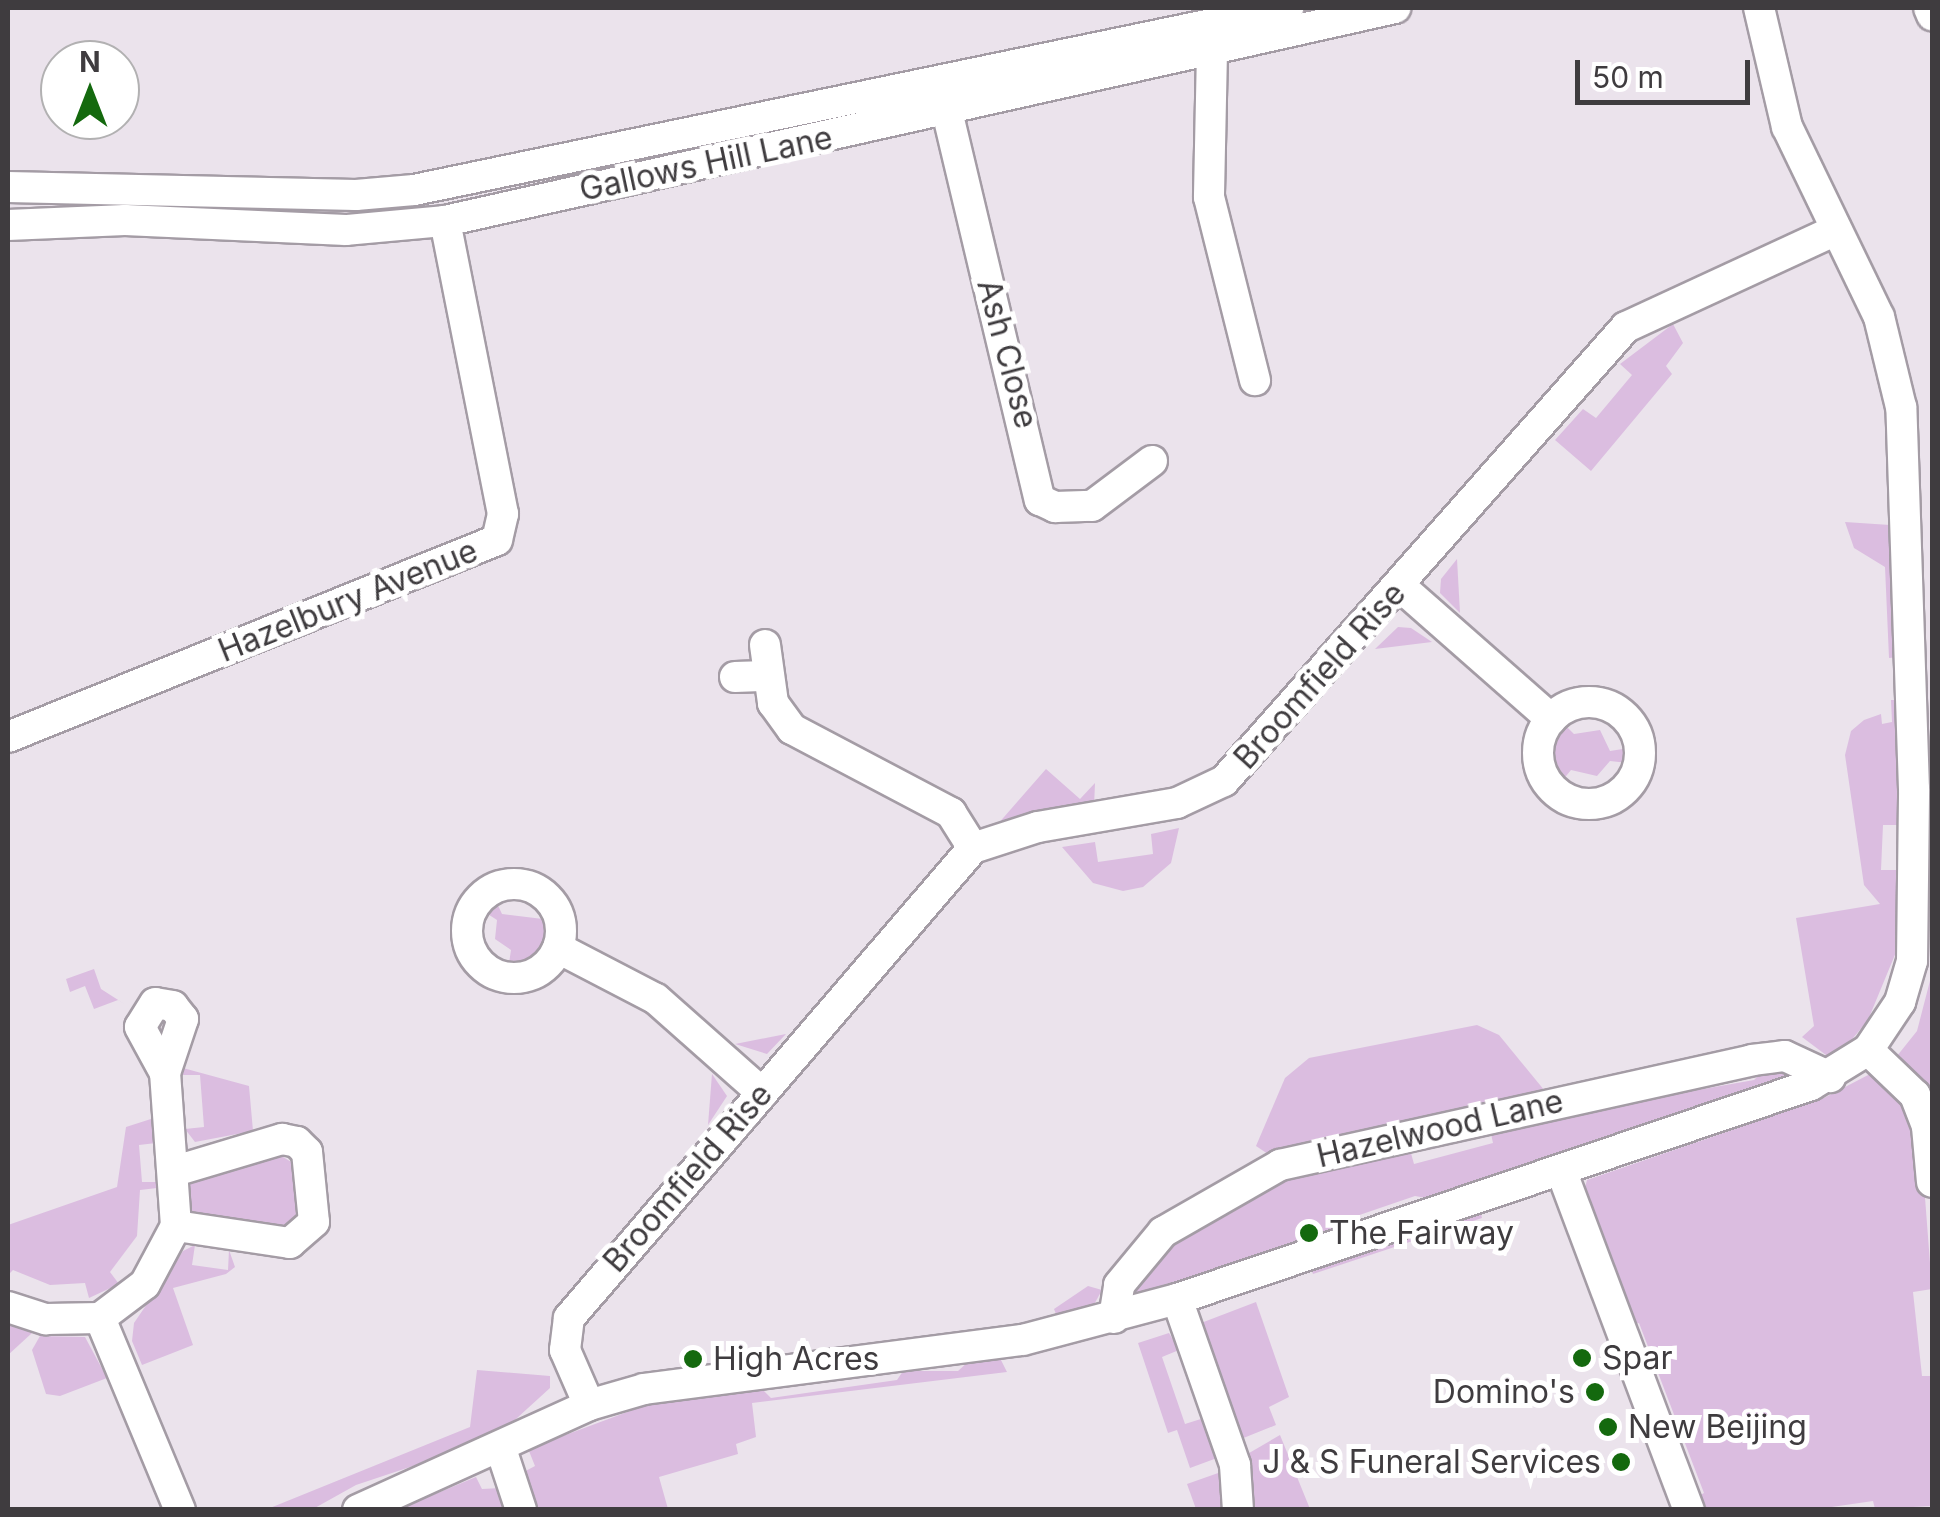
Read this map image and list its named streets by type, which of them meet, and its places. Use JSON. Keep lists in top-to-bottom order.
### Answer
{
  "streets": {
    "street": [
      "Gallows Hill Lane",
      "Ash Close",
      "Hazelbury Avenue",
      "Broomfield Rise",
      "Hazelwood Lane"
    ]
  },
  "crossings": [
    ["Gallows Hill Lane", "Ash Close"],
    ["Gallows Hill Lane", "Hazelbury Avenue"],
    ["Broomfield Rise", "Hazelwood Lane"]
  ],
  "places": [
    "The Fairway",
    "Spar",
    "High Acres",
    "Domino's",
    "New Beijing",
    "J & S Funeral Services"
  ],
  "scale_bar": "50 m",
  "north": "top"
}
